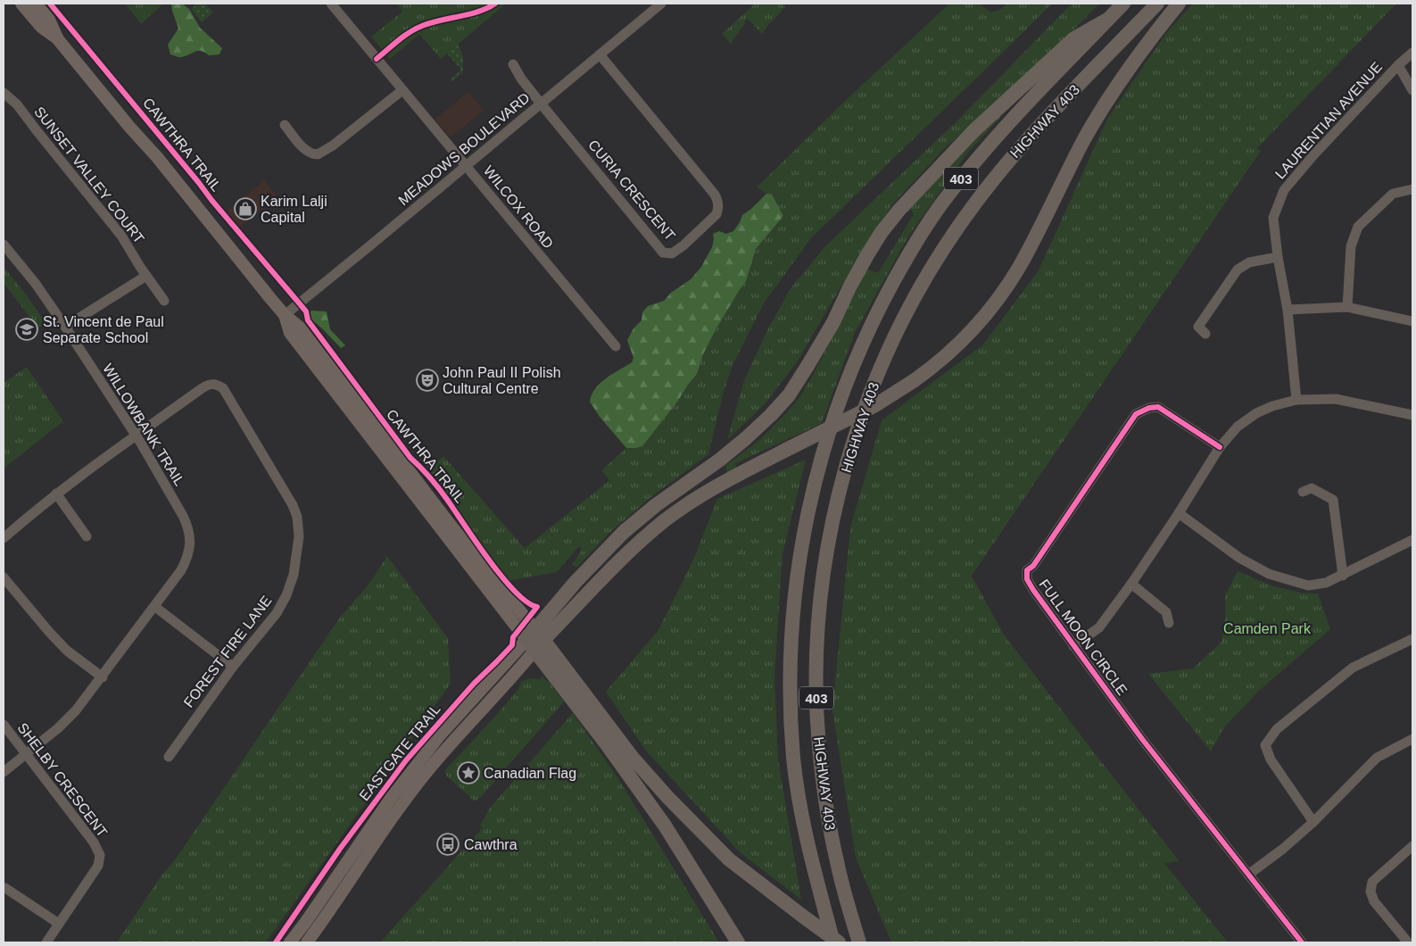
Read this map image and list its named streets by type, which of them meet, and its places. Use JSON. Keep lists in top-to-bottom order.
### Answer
{
  "streets": {
    "highway": ["HIGHWAY 403", "403"],
    "street": [
      "LAURENTIAN AVENUE",
      "MEADOWS BOULEVARD",
      "SUNSET VALLEY COURT",
      "CURIA CRESCENT",
      "WILCOX ROAD",
      "WILLOWBANK TRAIL",
      "FULL MOON CIRCLE",
      "FOREST FIRE LANE",
      "SHELBY CRESCENT"
    ],
    "cycle path": ["CAWTHRA TRAIL"]
  },
  "crossings": [
    ["MEADOWS BOULEVARD", "CURIA CRESCENT"],
    ["MEADOWS BOULEVARD", "WILCOX ROAD"],
    ["WILLOWBANK TRAIL", "FOREST FIRE LANE"]
  ],
  "parks": ["Camden Park"],
  "places": {
    "shop": ["Karim Lalji Capital"],
    "school or university": ["St. Vincent de Paul Separate School"],
    "theatre": ["John Paul II Polish Cultural Centre"],
    "place": ["Canadian Flag"],
    "bus stop": ["Cawthra"]
  }
}
